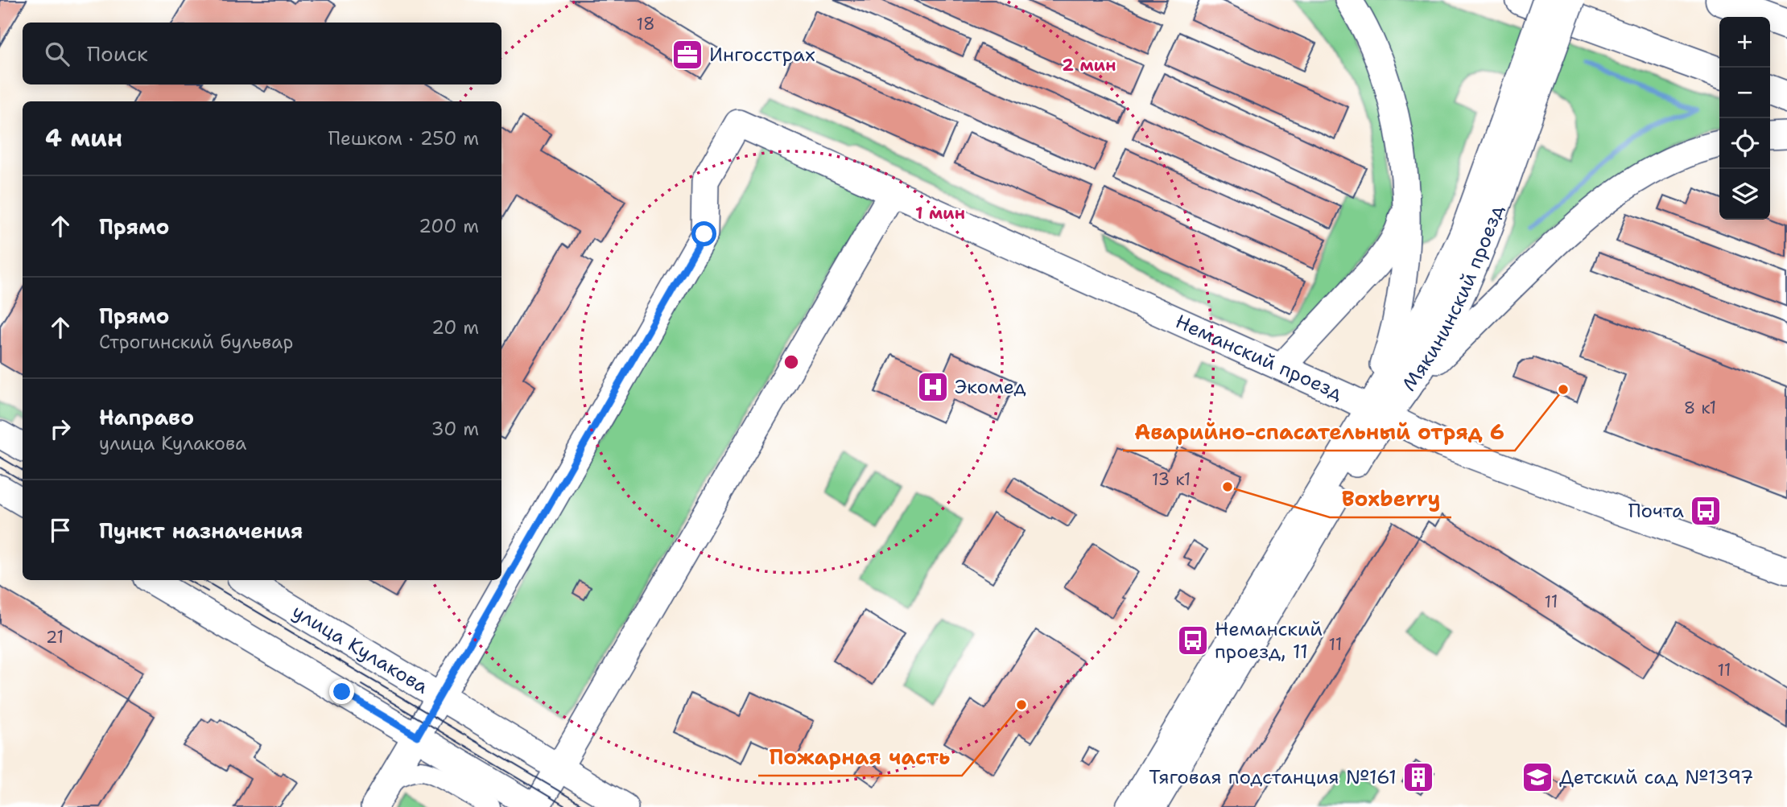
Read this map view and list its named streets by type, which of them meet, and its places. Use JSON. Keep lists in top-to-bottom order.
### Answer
{
  "streets": {
    "main road": ["Мякининский проезд", "Неманский проезд", "улица Кулакова"]
  },
  "crossings": [
    ["Мякининский проезд", "Неманский проезд"],
    ["Неманский проезд", "улица Кулакова"]
  ],
  "places": {
    "office": ["Ингосстрах"],
    "hospital": ["Экомед"],
    "other": ["Аварийно-спасательный отряд 6", "Boxberry", "Пожарная часть"],
    "bus stop": ["Почта", "Неманский проезд, 11"],
    "building": ["Тяговая подстанция №161"],
    "school or university": ["Детский сад №1397"]
  },
  "house_numbers": [
    "18",
    "8 к1",
    "13 к1",
    "11",
    "21",
    "11",
    "11"
  ],
  "page": {
    "map_buttons": ["+", "−"],
    "search": "Поиск",
    "heading": ["4 мин", "Пешком · 250 m"],
    "list": [
      ["Прямо", "200 m"],
      ["Прямо", "Строгинский бульвар", "20 m"],
      ["Направо", "улица Кулакова", "30 m"],
      "Пункт назначения"
    ]
  },
  "rings": ["2 мин", "1 мин"]
}
